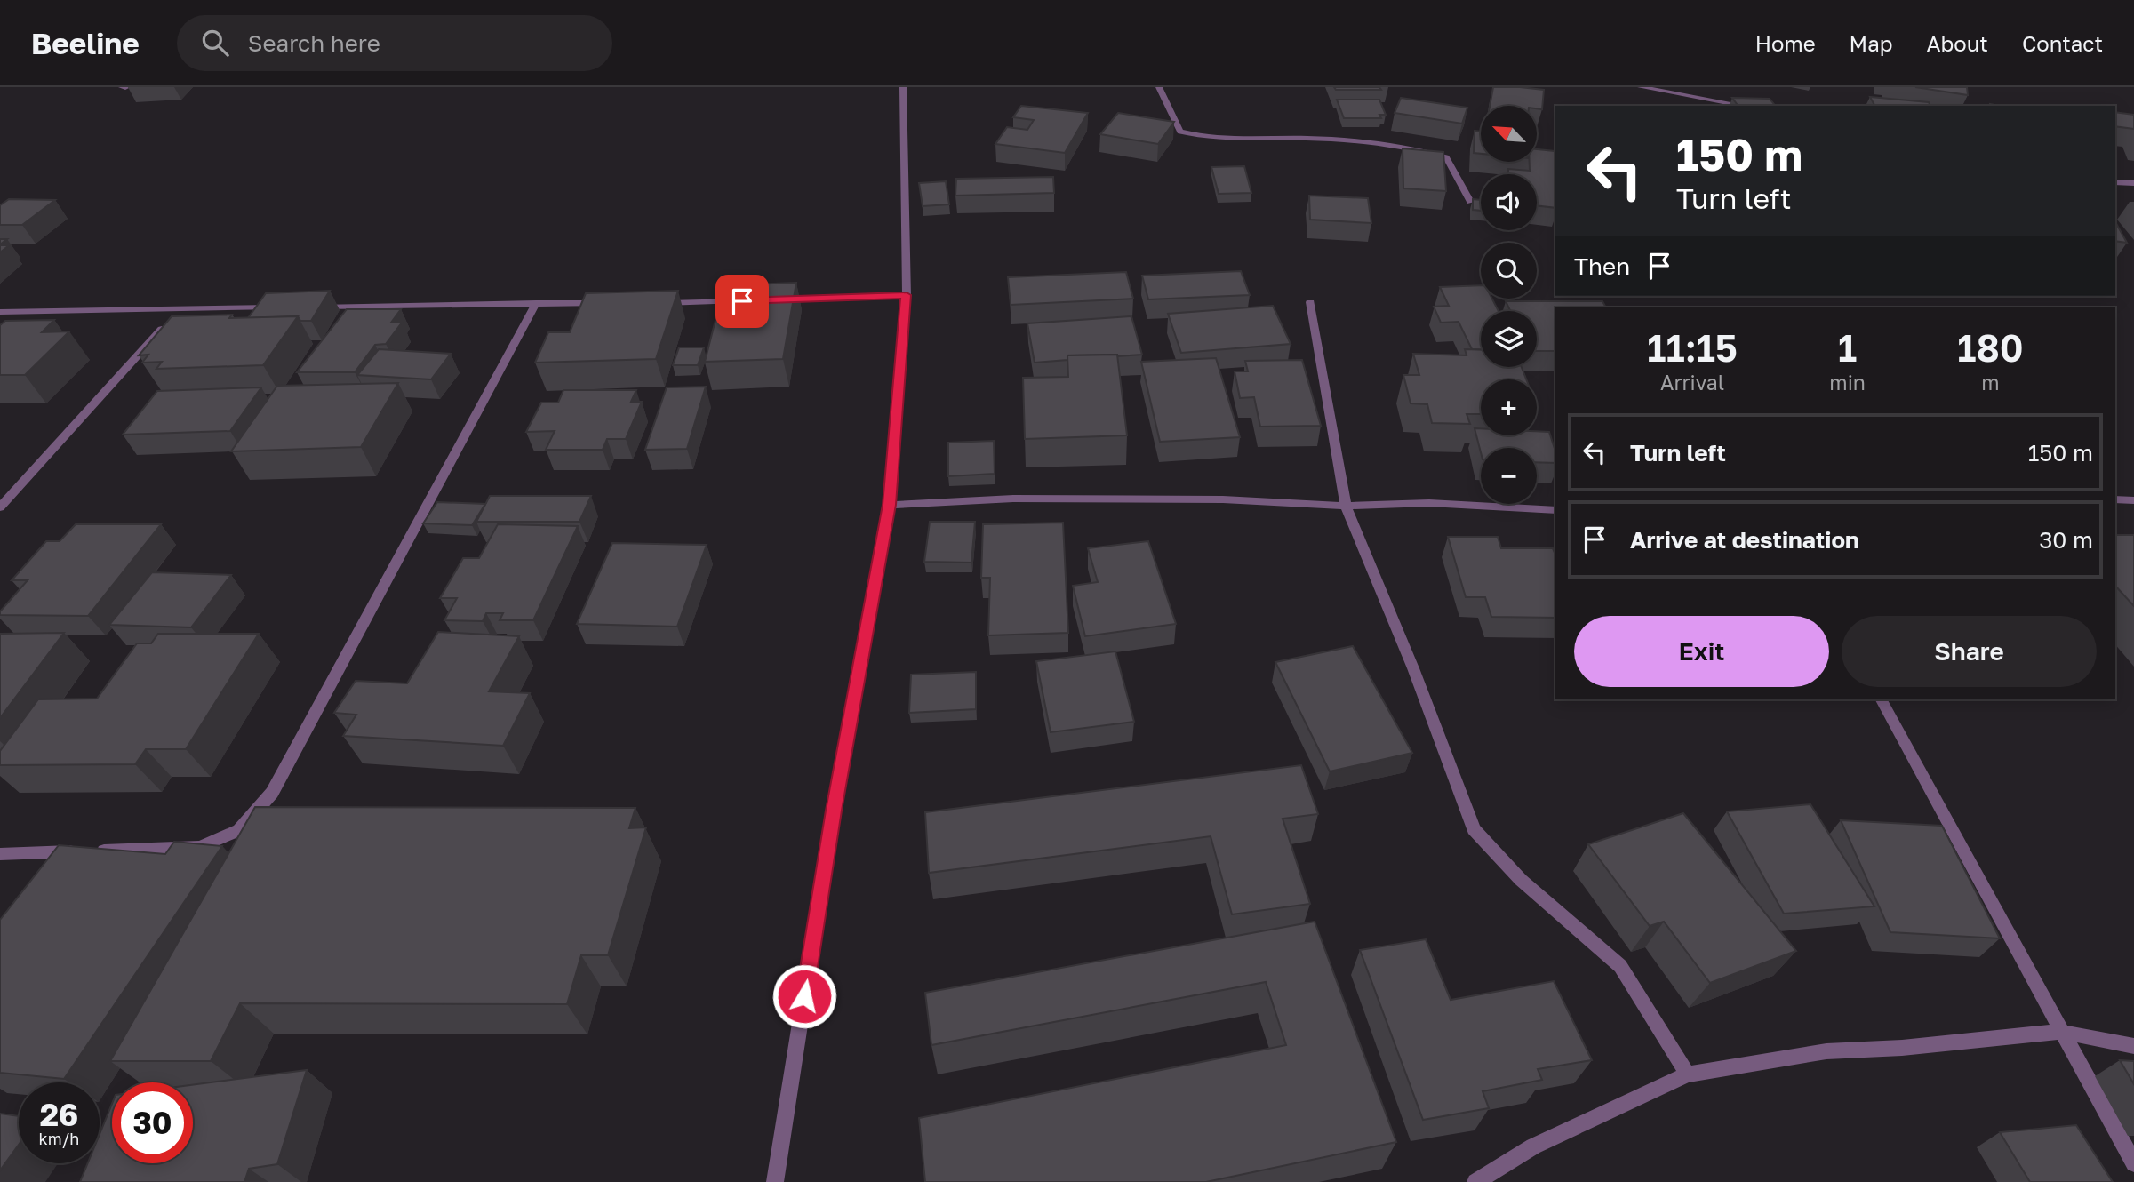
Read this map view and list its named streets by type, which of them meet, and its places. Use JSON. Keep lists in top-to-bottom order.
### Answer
{
  "north": "top left",
  "page": {
    "header": "Beeline",
    "search": "Search here",
    "nav": [
      "Home",
      "Map",
      "About",
      "Contact"
    ],
    "map_buttons": ["+", "−"],
    "turn": ["150 m", "Turn left"],
    "then": "Then",
    "eta": [
      "11:15",
      "Arrival",
      "1",
      "min",
      "180",
      "m"
    ],
    "list": [
      {
        "name": "Turn left",
        "value": "150 m"
      },
      {
        "name": "Arrive at destination",
        "value": "30 m"
      }
    ],
    "buttons": ["Exit", "Share"],
    "speed": "26 km/h",
    "limit": "30"
  }
}
